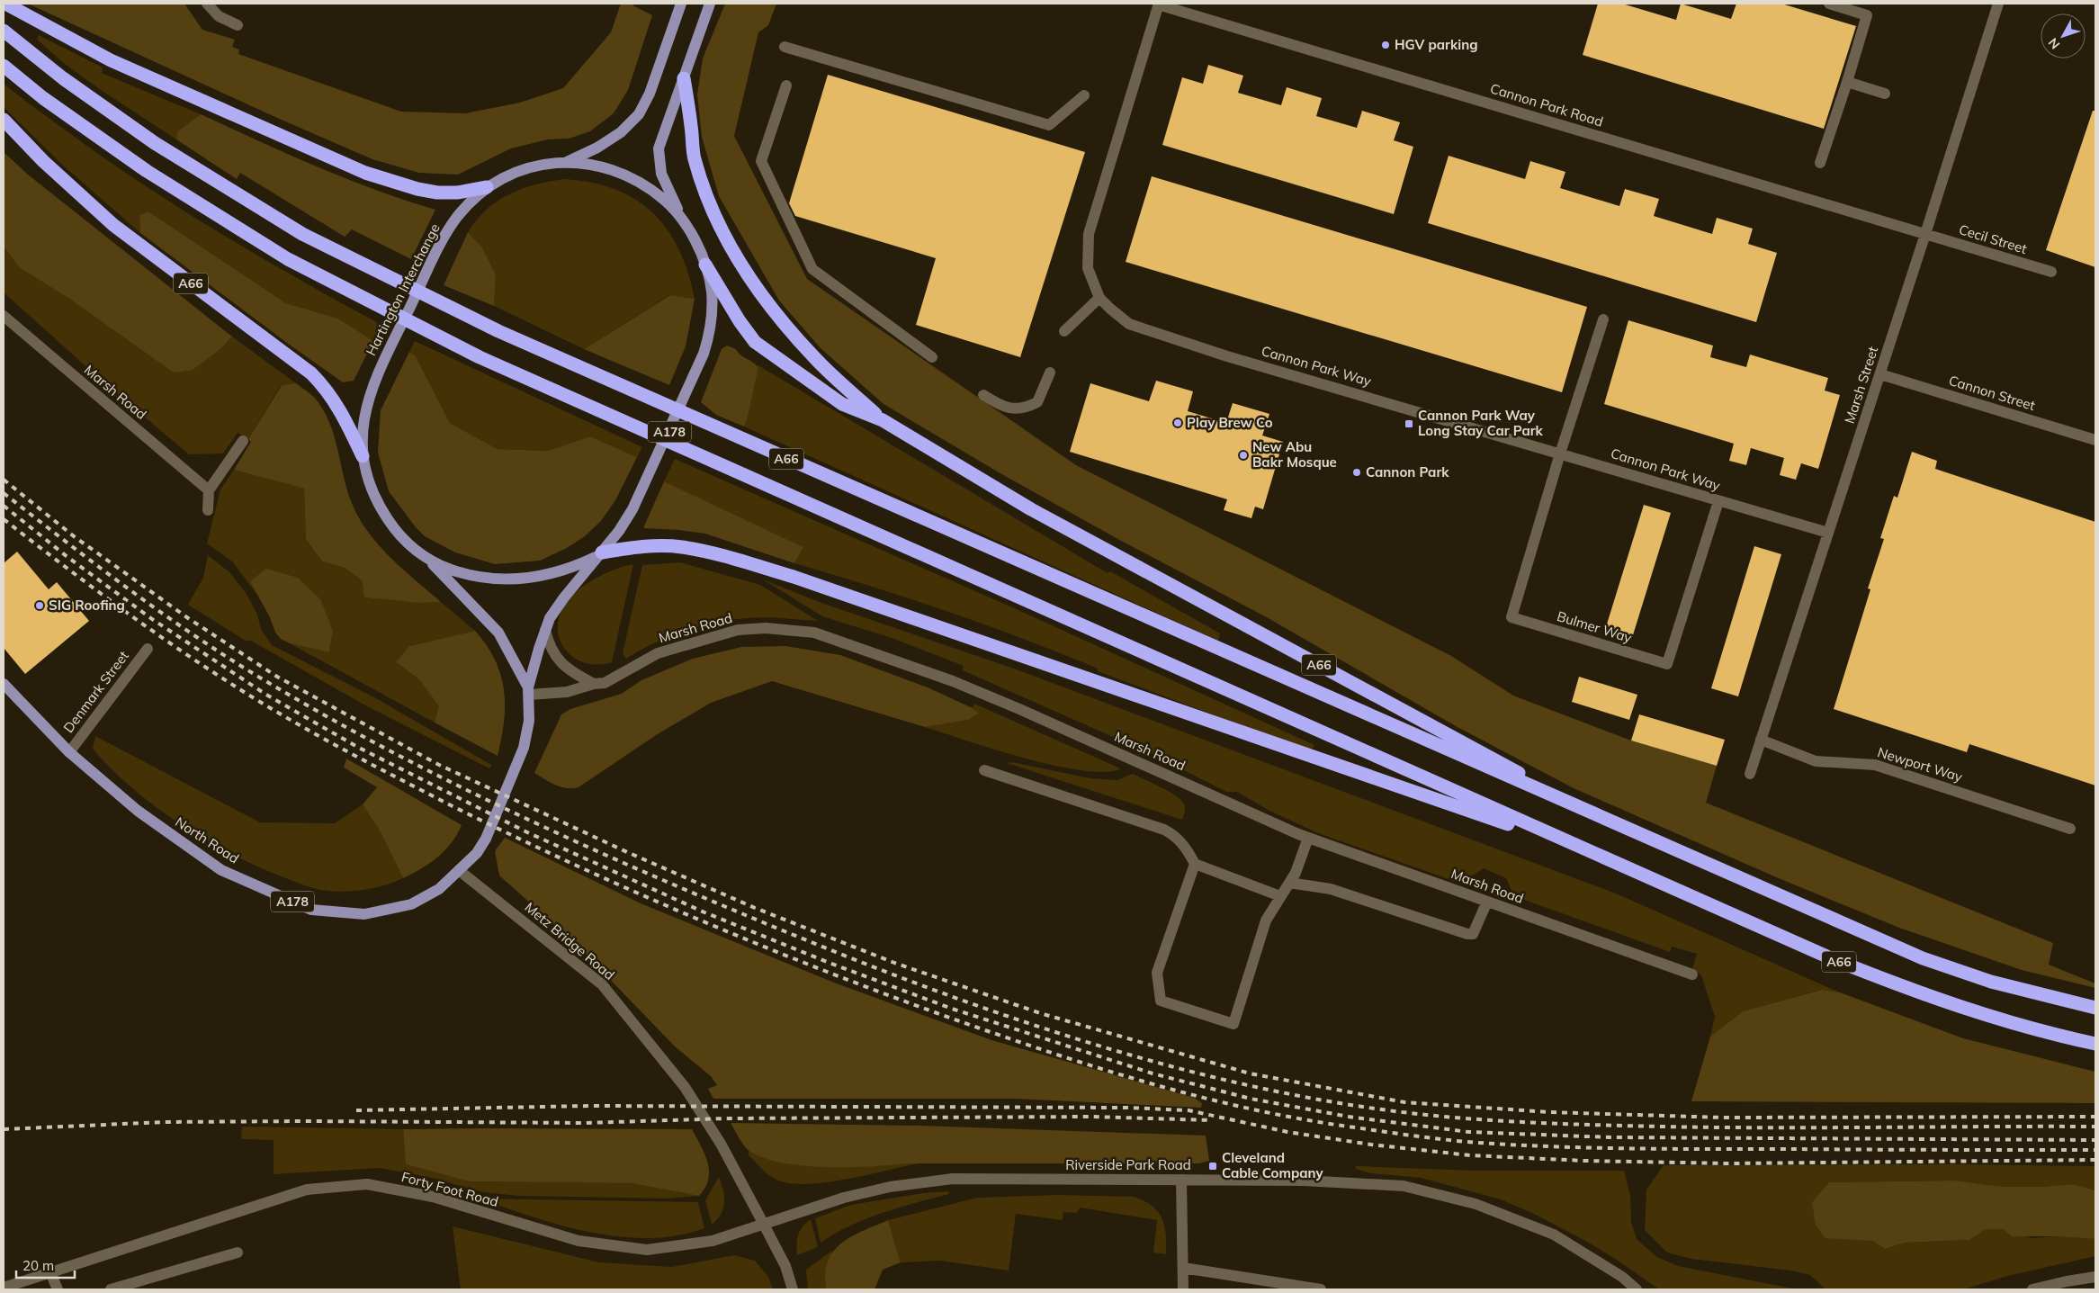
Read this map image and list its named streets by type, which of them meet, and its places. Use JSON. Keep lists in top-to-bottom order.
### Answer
{
  "streets": {
    "highway": ["A66"],
    "main road": ["Hartington Interchange", "A178", "North Road"],
    "street": [
      "Cannon Park Road",
      "Cecil Street",
      "Cannon Park Way",
      "Marsh Street",
      "Marsh Road",
      "Cannon Street",
      "Bulmer Way",
      "Denmark Street",
      "Newport Way",
      "Metz Bridge Road",
      "Riverside Park Road",
      "Forty Foot Road"
    ]
  },
  "crossings": [
    ["Cannon Park Road", "Cecil Street"],
    ["Cannon Park Road", "Cannon Park Way"],
    ["Cannon Park Road", "Marsh Street"],
    ["Cecil Street", "Marsh Street"],
    ["A66", "Hartington Interchange"],
    ["Hartington Interchange", "A178"],
    ["Cannon Park Way", "Marsh Street"],
    ["Cannon Park Way", "Bulmer Way"],
    ["Marsh Street", "Cannon Street"],
    ["Marsh Street", "Newport Way"],
    ["Marsh Road", "A178"],
    ["A178", "North Road"],
    ["A178", "Metz Bridge Road"],
    ["Denmark Street", "North Road"],
    ["North Road", "Metz Bridge Road"],
    ["Metz Bridge Road", "Riverside Park Road"],
    ["Metz Bridge Road", "Forty Foot Road"],
    ["Riverside Park Road", "Forty Foot Road"]
  ],
  "places": {
    "other": [
      "HGV parking",
      "Play Brew Co",
      "New Abu Bakr Mosque",
      "Cannon Park",
      "SIG Roofing"
    ],
    "transit": ["Cannon Park Way Long Stay Car Park", "Cleveland Cable Company"]
  },
  "scale_bar": "20 m",
  "north": "bottom left"
}
